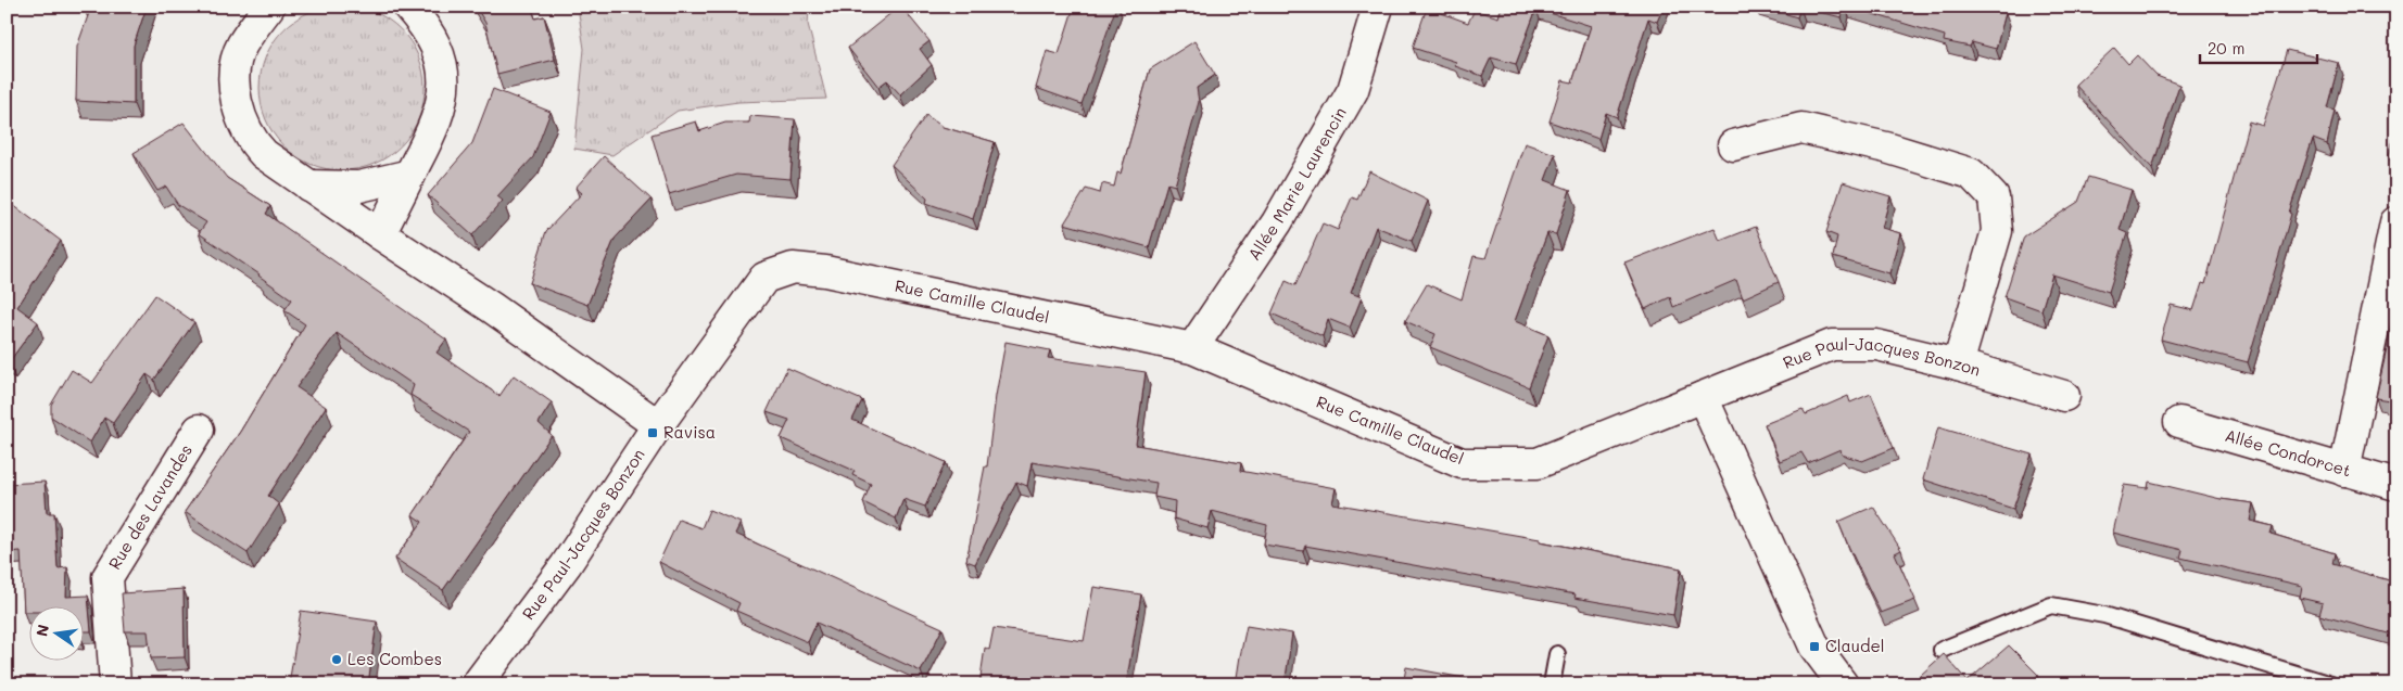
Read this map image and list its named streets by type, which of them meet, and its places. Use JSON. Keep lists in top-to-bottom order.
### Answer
{
  "streets": {
    "street": [
      "Allée Marie Laurencin",
      "Rue Camille Claudel",
      "Rue Paul-Jacques Bonzon",
      "Allée Condorcet",
      "Rue des Lavandes"
    ]
  },
  "crossings": [
    ["Allée Marie Laurencin", "Rue Camille Claudel"],
    ["Rue Camille Claudel", "Rue Paul-Jacques Bonzon"]
  ],
  "places": {
    "transit": ["Ravisa", "Claudel"],
    "other": ["Les Combes"]
  },
  "scale_bar": "20 m",
  "north": "left"
}
